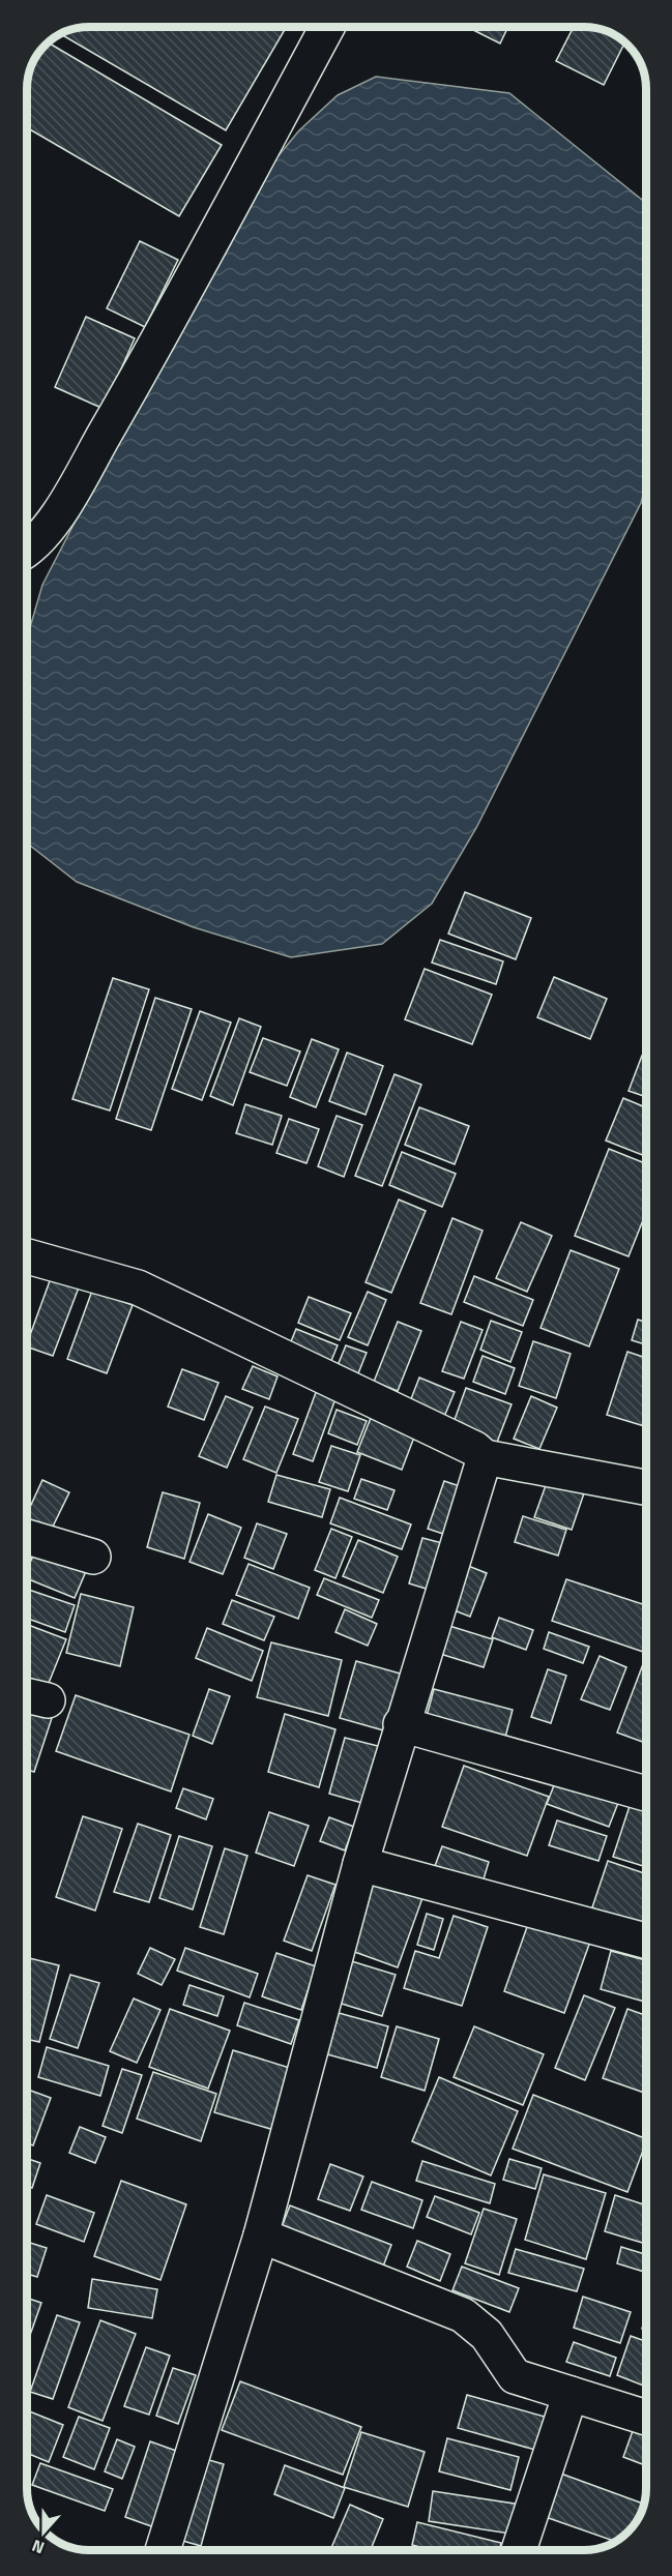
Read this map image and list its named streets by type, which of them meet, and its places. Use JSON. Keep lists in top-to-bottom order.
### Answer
{
  "north": "bottom"
}
